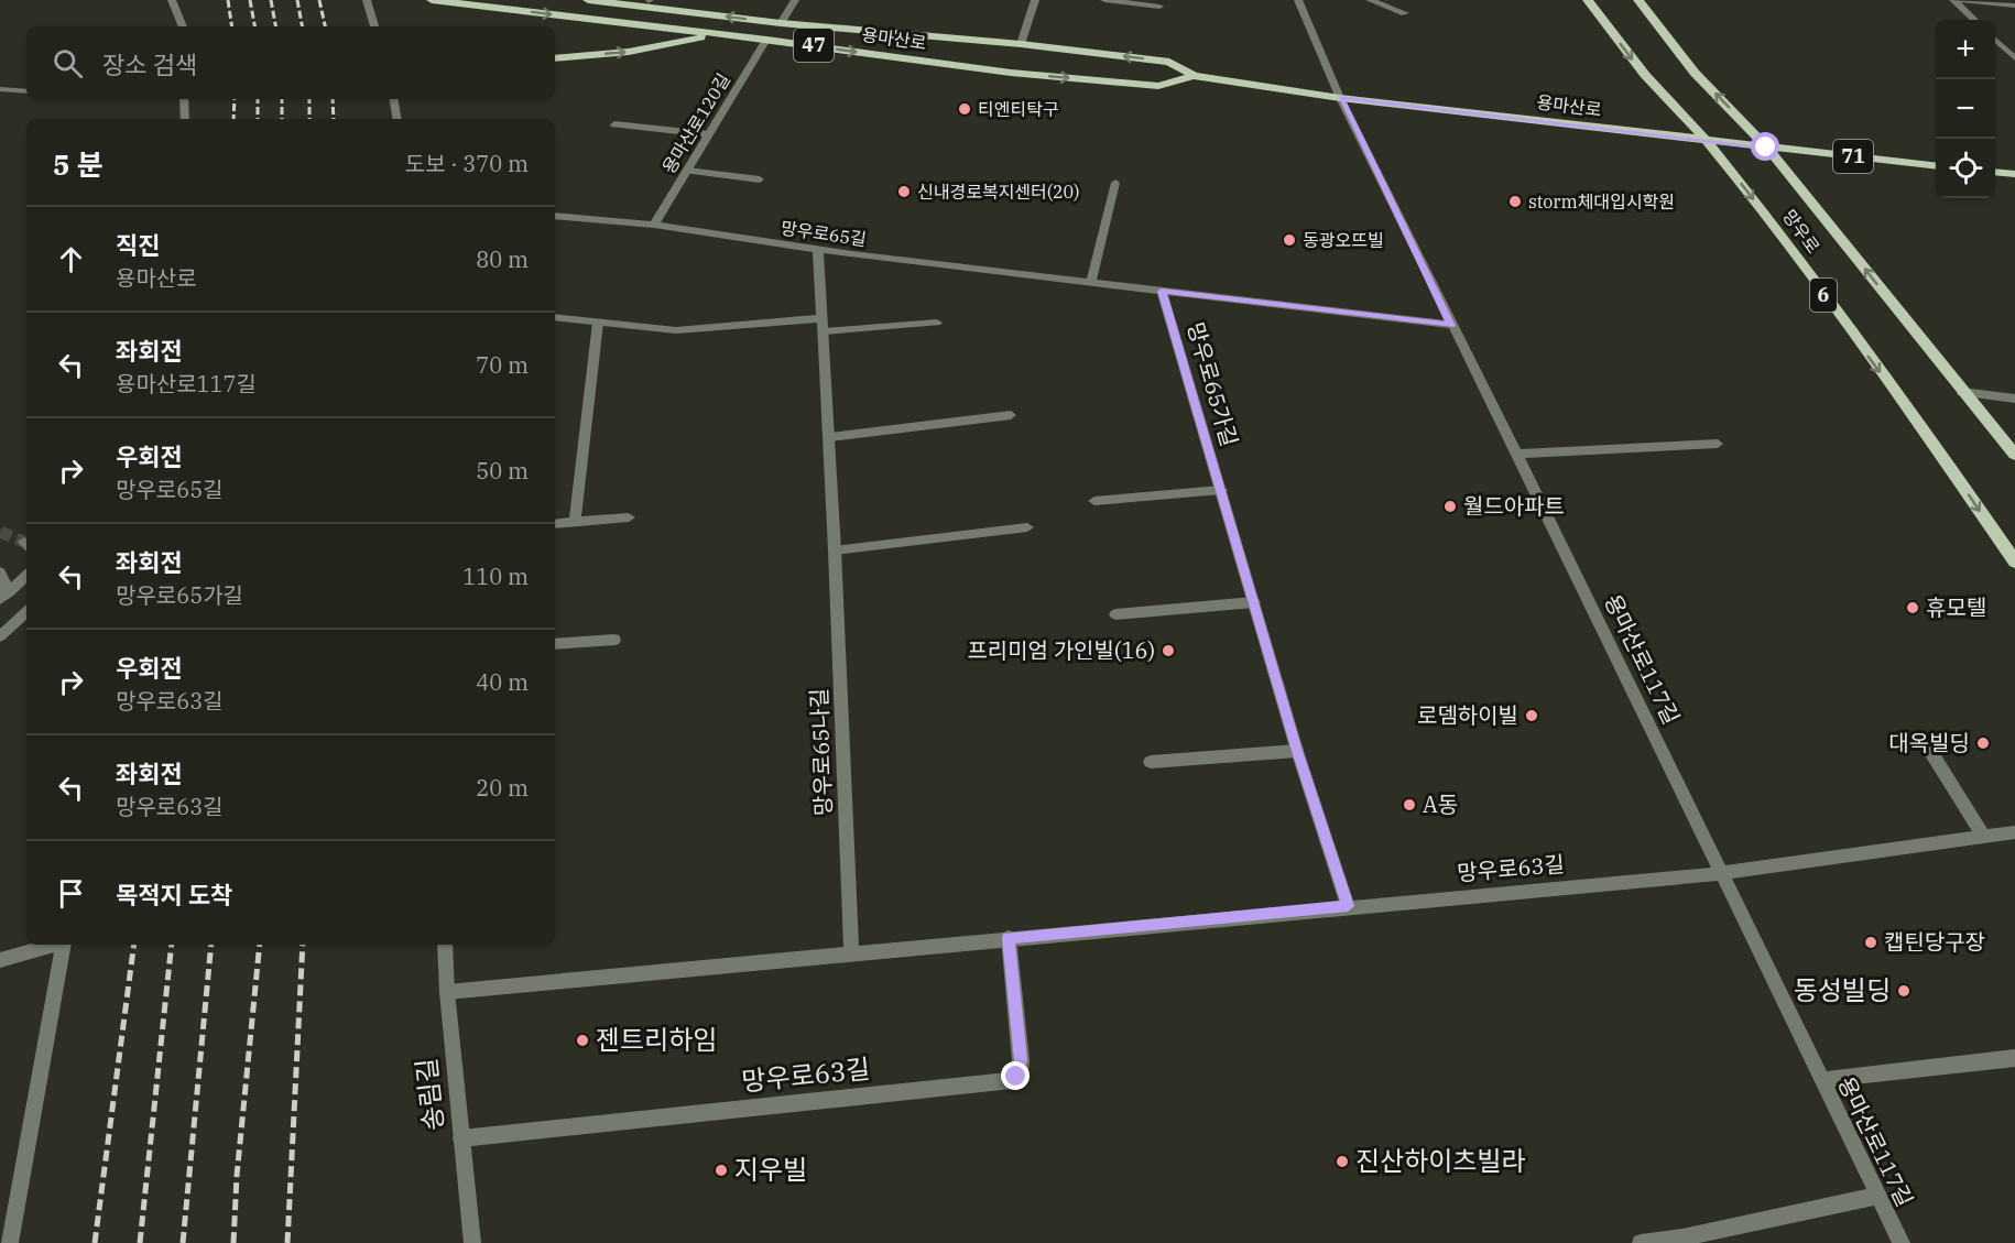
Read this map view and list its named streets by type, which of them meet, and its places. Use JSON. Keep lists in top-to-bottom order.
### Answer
{
  "streets": {
    "main road": [
      "용마산로",
      "47",
      "71",
      "망우로",
      "6"
    ],
    "street": [
      "용마산로120길",
      "망우로65길",
      "망우로65가길",
      "용마산로117길",
      "망우로65나길",
      "망우로63길",
      "송림길"
    ]
  },
  "crossings": [
    ["용마산로", "용마산로120길"],
    ["용마산로", "망우로"],
    ["용마산로", "용마산로117길"],
    ["용마산로120길", "망우로65길"],
    ["망우로65길", "망우로65가길"],
    ["망우로65길", "용마산로117길"],
    ["망우로65길", "망우로65나길"],
    ["망우로65가길", "망우로63길"],
    ["용마산로117길", "망우로63길"],
    ["망우로65나길", "망우로63길"],
    ["망우로63길", "송림길"]
  ],
  "places": [
    "티엔티탁구",
    "신내경로복지센터(20)",
    "storm체대입시학원",
    "동광오뜨빌",
    "월드아파트",
    "휴모텔",
    "프리미엄 가인빌(16)",
    "로뎀하이빌",
    "대옥빌딩",
    "A동",
    "캡틴당구장",
    "동성빌딩",
    "젠트리하임",
    "진산하이츠빌라",
    "지우빌"
  ],
  "page": {
    "map_buttons": ["+", "−"],
    "search": "장소 검색",
    "heading": ["5 분", "도보 · 370 m"],
    "list": [
      ["직진", "용마산로", "80 m"],
      ["좌회전", "용마산로117길", "70 m"],
      ["우회전", "망우로65길", "50 m"],
      ["좌회전", "망우로65가길", "110 m"],
      ["우회전", "망우로63길", "40 m"],
      ["좌회전", "망우로63길", "20 m"],
      "목적지 도착"
    ]
  }
}
